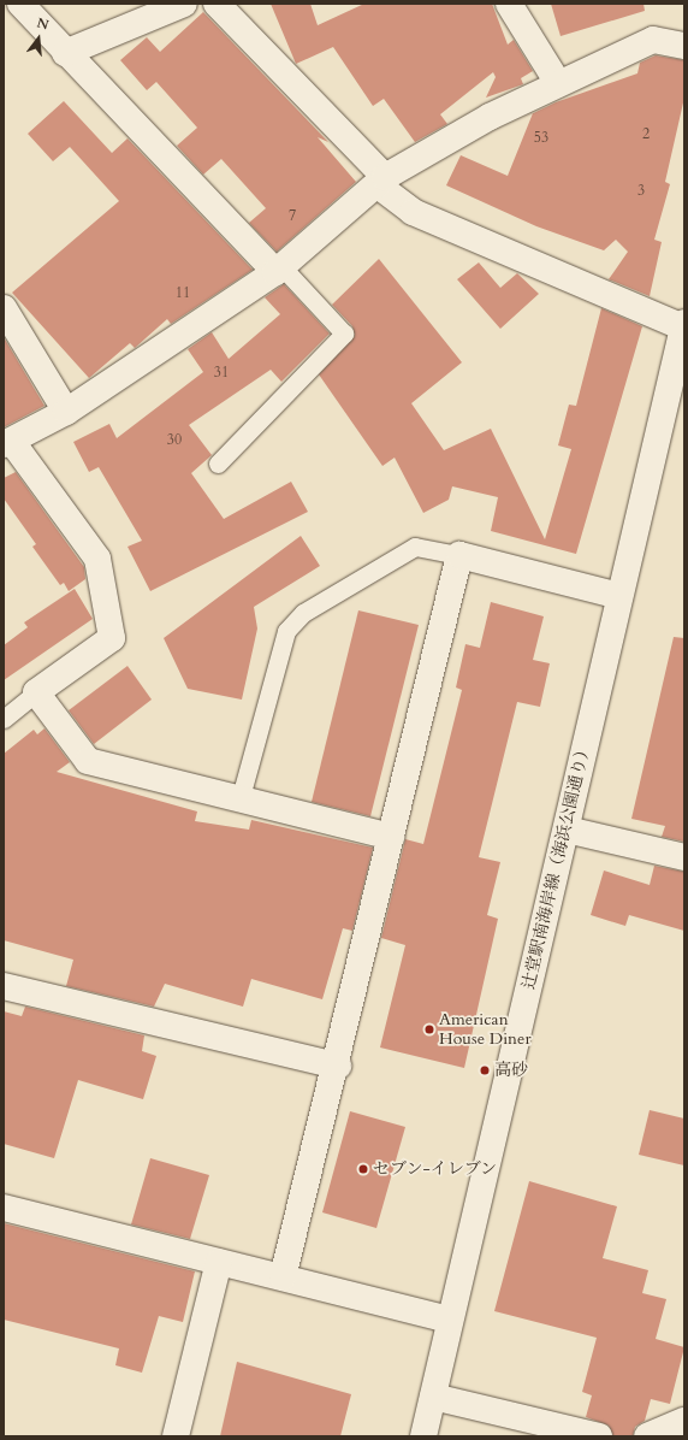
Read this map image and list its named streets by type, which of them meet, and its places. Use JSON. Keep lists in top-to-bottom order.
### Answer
{
  "streets": {
    "street": ["辻堂駅南海岸線（海浜公園通り）"]
  },
  "places": ["American House Diner", "高砂", "セブン-イレブン"],
  "house_numbers": [
    "2",
    "53",
    "3",
    "7",
    "11",
    "31",
    "30"
  ],
  "north": "top"
}
